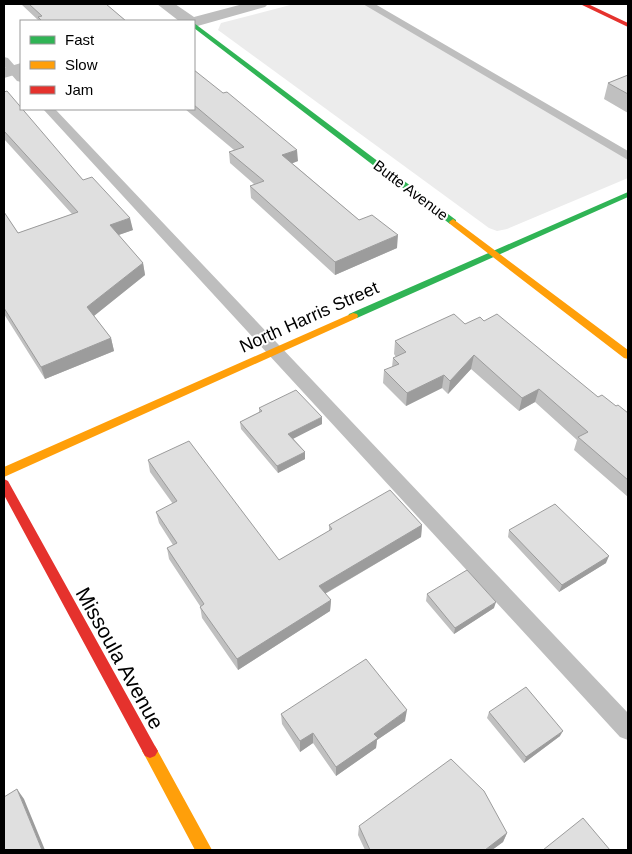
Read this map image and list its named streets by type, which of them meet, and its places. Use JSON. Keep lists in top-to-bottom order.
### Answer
{
  "streets": {
    "main road": ["Butte Avenue", "North Harris Street", "Missoula Avenue"]
  },
  "crossings": [
    ["Butte Avenue", "North Harris Street"]
  ],
  "legend": ["Fast", "Slow", "Jam"]
}
